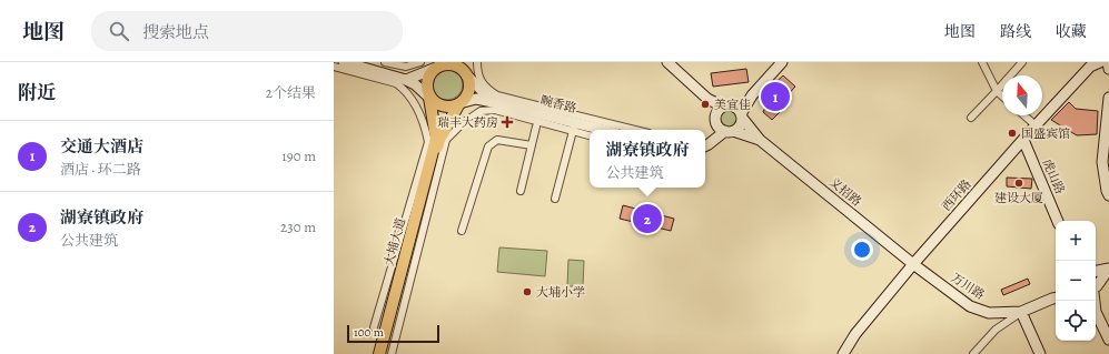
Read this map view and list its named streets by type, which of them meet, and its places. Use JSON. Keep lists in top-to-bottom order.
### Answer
{
  "streets": {
    "main road": [
      "畹香路",
      "虎山路",
      "义招路",
      "西环路",
      "大埔大道",
      "万川路"
    ]
  },
  "crossings": [
    ["虎山路", "西环路"],
    ["义招路", "西环路"],
    ["义招路", "万川路"],
    ["西环路", "万川路"]
  ],
  "places": {
    "other": [
      "美宜佳",
      "国盛宾馆",
      "建设大厦",
      "大埔小学"
    ],
    "health": ["瑞丰大药房"]
  },
  "scale_bar": "100 m",
  "north": "top",
  "page": {
    "header": "地图",
    "search": "搜索地点",
    "nav": ["地图", "路线", "收藏"],
    "heading": ["附近", "2个结果"],
    "pins": ["1", "2"],
    "list": [
      {
        "mark": "1",
        "name": "交通大酒店",
        "note": "酒店 · 环二路",
        "value": "190 m"
      },
      {
        "mark": "2",
        "name": "湖寮镇政府",
        "note": "公共建筑",
        "value": "230 m"
      }
    ],
    "popup": ["湖寮镇政府", "公共建筑"],
    "map_buttons": ["+", "−"],
    "scale": "100 m"
  }
}
